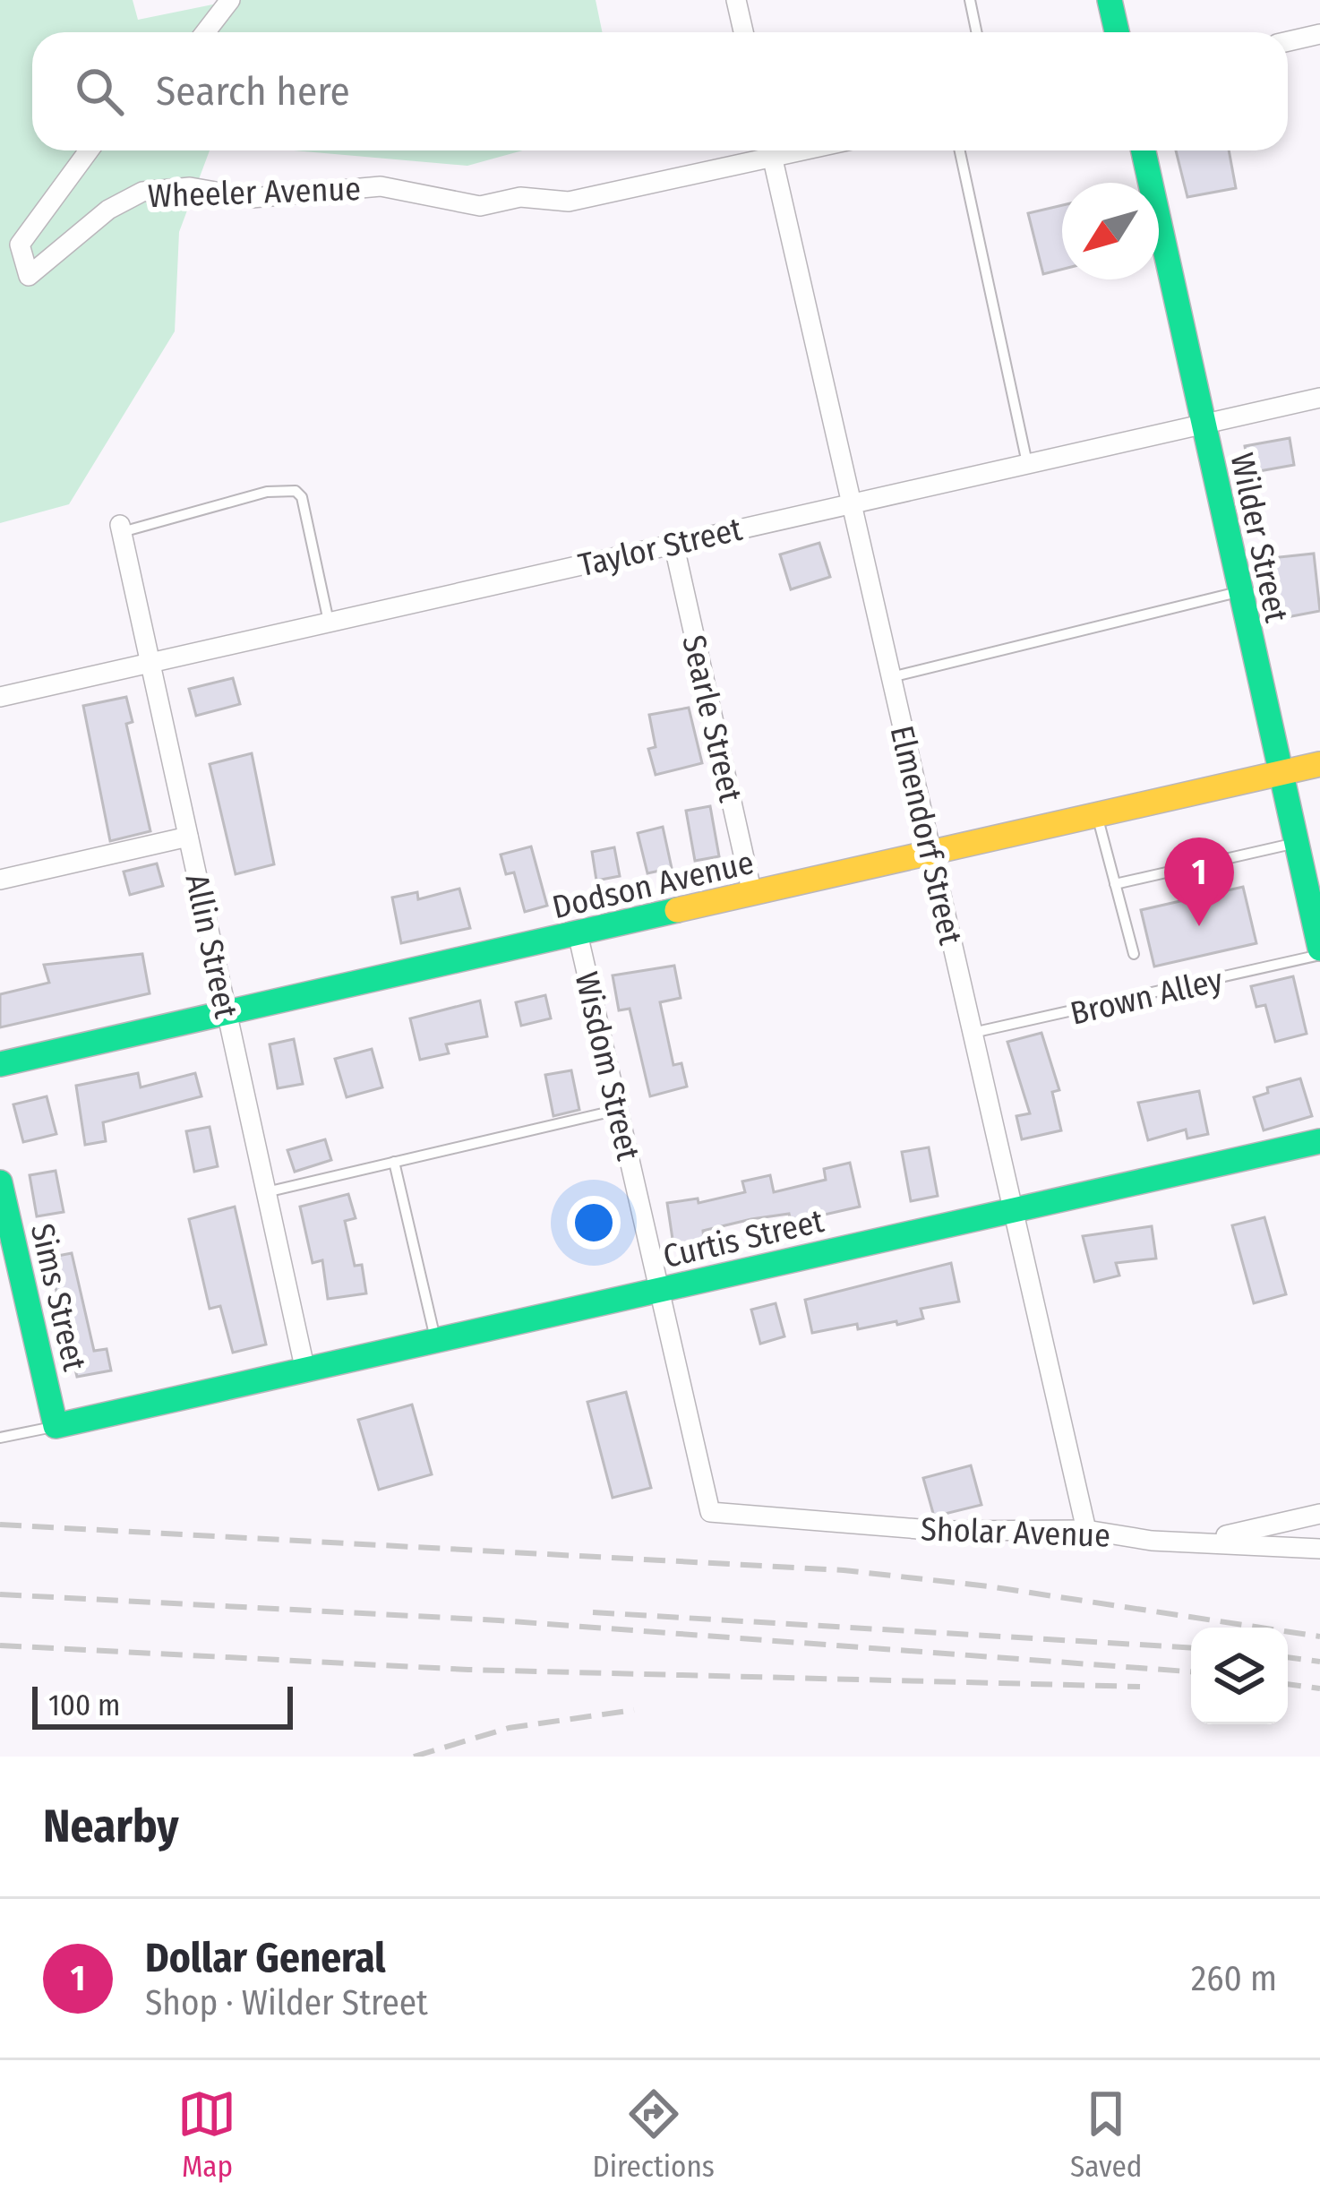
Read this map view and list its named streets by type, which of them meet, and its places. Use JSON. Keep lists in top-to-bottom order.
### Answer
{
  "streets": {
    "street": [
      "Wheeler Avenue",
      "Wilder Street",
      "Taylor Street",
      "Searle Street",
      "Elmendorf Street",
      "Dodson Avenue",
      "Allin Street",
      "Wisdom Street",
      "Curtis Street",
      "Sims Street",
      "Sholar Avenue"
    ],
    "lane": ["Brown Alley"]
  },
  "crossings": [
    ["Wilder Street", "Taylor Street"],
    ["Wilder Street", "Dodson Avenue"],
    ["Wilder Street", "Brown Alley"],
    ["Taylor Street", "Searle Street"],
    ["Taylor Street", "Elmendorf Street"],
    ["Taylor Street", "Allin Street"],
    ["Searle Street", "Dodson Avenue"],
    ["Elmendorf Street", "Dodson Avenue"],
    ["Elmendorf Street", "Brown Alley"],
    ["Elmendorf Street", "Curtis Street"],
    ["Elmendorf Street", "Sholar Avenue"],
    ["Dodson Avenue", "Allin Street"],
    ["Dodson Avenue", "Wisdom Street"],
    ["Allin Street", "Curtis Street"],
    ["Wisdom Street", "Curtis Street"],
    ["Wisdom Street", "Sholar Avenue"],
    ["Curtis Street", "Sims Street"]
  ],
  "scale_bar": "100 m",
  "north": "bottom left",
  "page": {
    "search": "Search here",
    "pins": "1",
    "scale": "100 m",
    "heading": "Nearby",
    "list": [
      {
        "mark": "1",
        "name": "Dollar General",
        "note": "Shop · Wilder Street",
        "value": "260 m"
      }
    ],
    "nav": ["Map", "Directions", "Saved"]
  }
}
